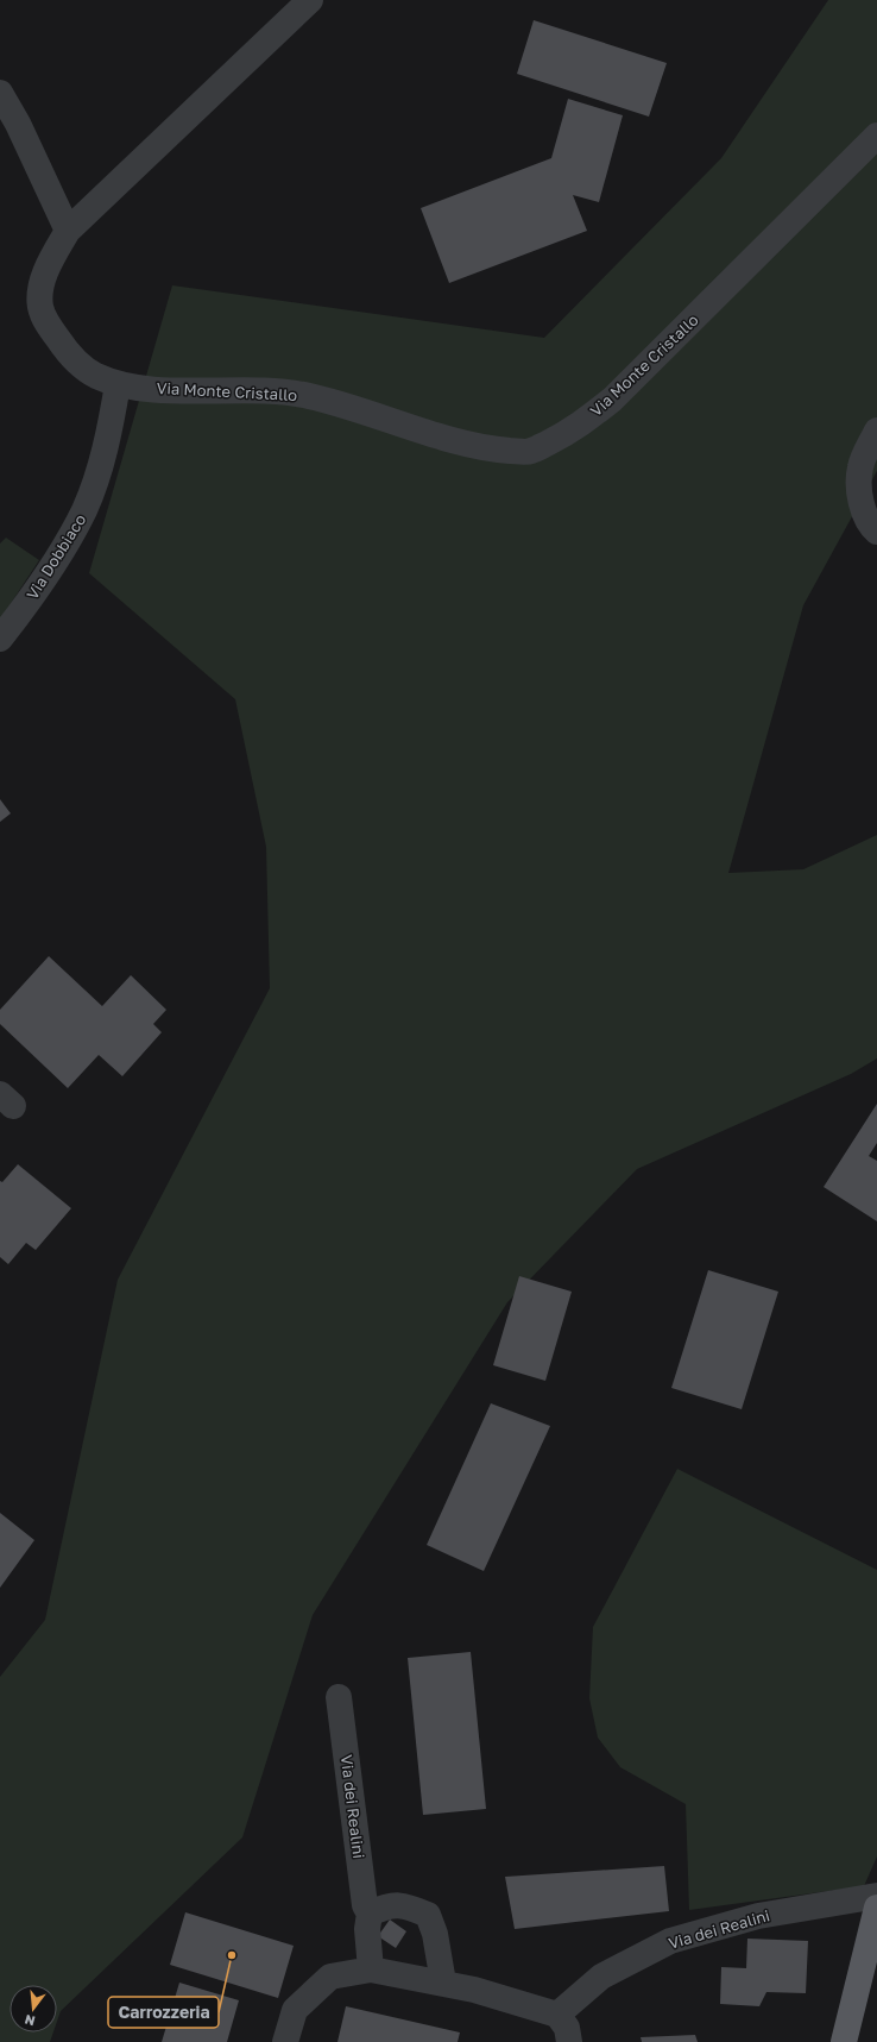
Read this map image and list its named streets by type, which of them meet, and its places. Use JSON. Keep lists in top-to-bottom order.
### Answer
{
  "streets": {
    "street": ["Via Monte Cristallo", "Via Dobbiaco", "Via dei Realini"]
  },
  "crossings": [
    ["Via Monte Cristallo", "Via Dobbiaco"]
  ],
  "places": ["Carrozzeria"],
  "north": "bottom"
}
